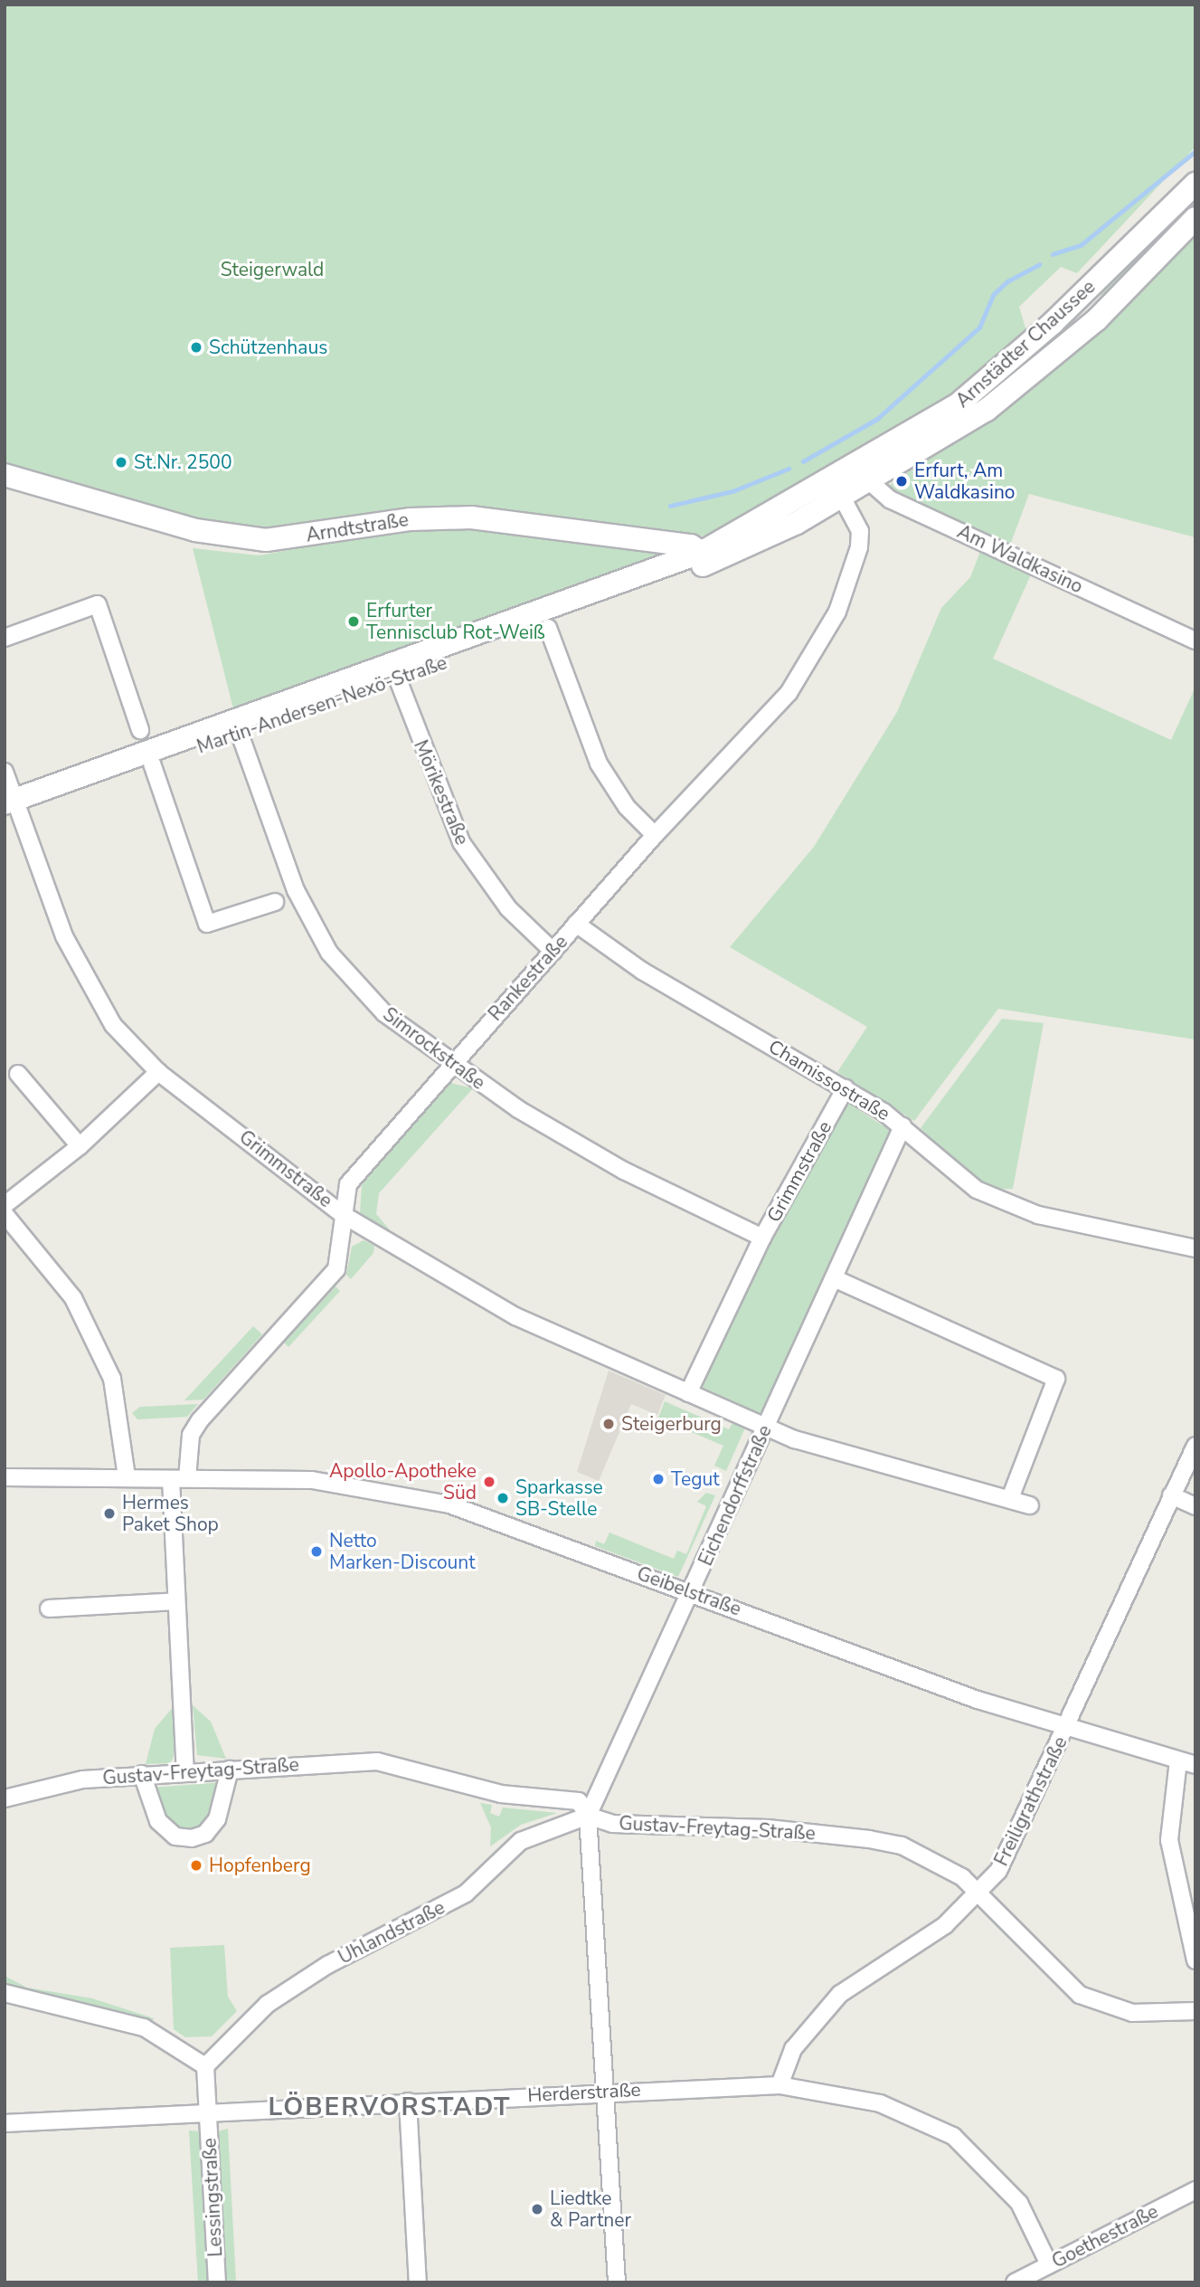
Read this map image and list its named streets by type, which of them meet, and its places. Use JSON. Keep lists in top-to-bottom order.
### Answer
{
  "streets": {
    "main road": ["Arnstädter Chaussee", "Arndtstraße", "Martin-Andersen-Nexö-Straße"],
    "street": [
      "Am Waldkasino",
      "Mörikestraße",
      "Rankestraße",
      "Simrockstraße",
      "Chamissostraße",
      "Grimmstraße",
      "Eichendorffstraße",
      "Geibelstraße",
      "Gustav-Freytag-Straße",
      "Freiligrathstraße",
      "Uhlandstraße",
      "Herderstraße",
      "Lessingstraße",
      "Goethestraße"
    ]
  },
  "crossings": [
    ["Arnstädter Chaussee", "Arndtstraße"],
    ["Arnstädter Chaussee", "Am Waldkasino"],
    ["Arnstädter Chaussee", "Martin-Andersen-Nexö-Straße"],
    ["Arnstädter Chaussee", "Rankestraße"],
    ["Arndtstraße", "Martin-Andersen-Nexö-Straße"],
    ["Martin-Andersen-Nexö-Straße", "Mörikestraße"],
    ["Martin-Andersen-Nexö-Straße", "Simrockstraße"],
    ["Martin-Andersen-Nexö-Straße", "Grimmstraße"],
    ["Mörikestraße", "Rankestraße"],
    ["Rankestraße", "Simrockstraße"],
    ["Rankestraße", "Chamissostraße"],
    ["Rankestraße", "Grimmstraße"],
    ["Rankestraße", "Geibelstraße"],
    ["Rankestraße", "Gustav-Freytag-Straße"],
    ["Simrockstraße", "Grimmstraße"],
    ["Chamissostraße", "Grimmstraße"],
    ["Chamissostraße", "Eichendorffstraße"],
    ["Grimmstraße", "Eichendorffstraße"],
    ["Eichendorffstraße", "Geibelstraße"],
    ["Eichendorffstraße", "Gustav-Freytag-Straße"],
    ["Eichendorffstraße", "Uhlandstraße"],
    ["Geibelstraße", "Freiligrathstraße"],
    ["Gustav-Freytag-Straße", "Freiligrathstraße"],
    ["Gustav-Freytag-Straße", "Uhlandstraße"],
    ["Freiligrathstraße", "Herderstraße"],
    ["Uhlandstraße", "Lessingstraße"],
    ["Herderstraße", "Lessingstraße"],
    ["Herderstraße", "Goethestraße"]
  ],
  "districts": ["LÖBERVORSTADT"],
  "parks": ["Steigerwald"],
  "places": [
    "Schützenhaus",
    "St.Nr. 2500",
    "Erfurt, Am Waldkasino",
    "Erfurter Tennisclub Rot-Weiß",
    "Steigerburg",
    "Tegut",
    "Apollo-Apotheke Süd",
    "Sparkasse SB-Stelle",
    "Hermes Paket Shop",
    "Netto Marken-Discount",
    "Hopfenberg",
    "Liedtke & Partner"
  ]
}
